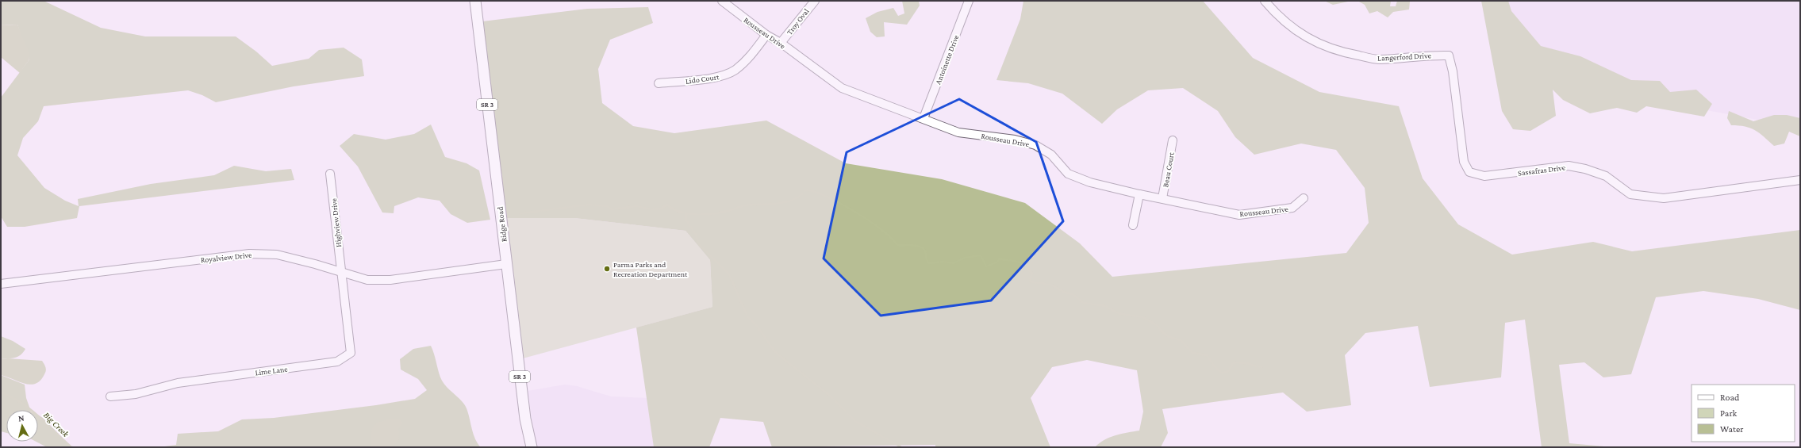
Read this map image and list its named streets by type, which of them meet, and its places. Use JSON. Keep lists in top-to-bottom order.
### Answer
{
  "streets": {
    "main road": ["SR 3", "Ridge Road"],
    "street": [
      "Troy Oval",
      "Rousseau Drive",
      "Langerford Drive",
      "Antoinette Drive",
      "Lido Court",
      "Beau Court",
      "Sassafras Drive",
      "Highview Drive",
      "Royalview Drive",
      "Lime Lane"
    ]
  },
  "crossings": [
    ["Troy Oval", "Rousseau Drive"],
    ["Rousseau Drive", "Antoinette Drive"],
    ["Rousseau Drive", "Lido Court"],
    ["Rousseau Drive", "Beau Court"],
    ["Langerford Drive", "Sassafras Drive"],
    ["Highview Drive", "Royalview Drive"],
    ["Highview Drive", "Lime Lane"],
    ["Ridge Road", "Royalview Drive"],
    ["Royalview Drive", "Lime Lane"]
  ],
  "water": ["Big Creek"],
  "places": ["Parma Parks and Recreation Department"],
  "legend": ["Road", "Park", "Water"],
  "north": "top"
}
